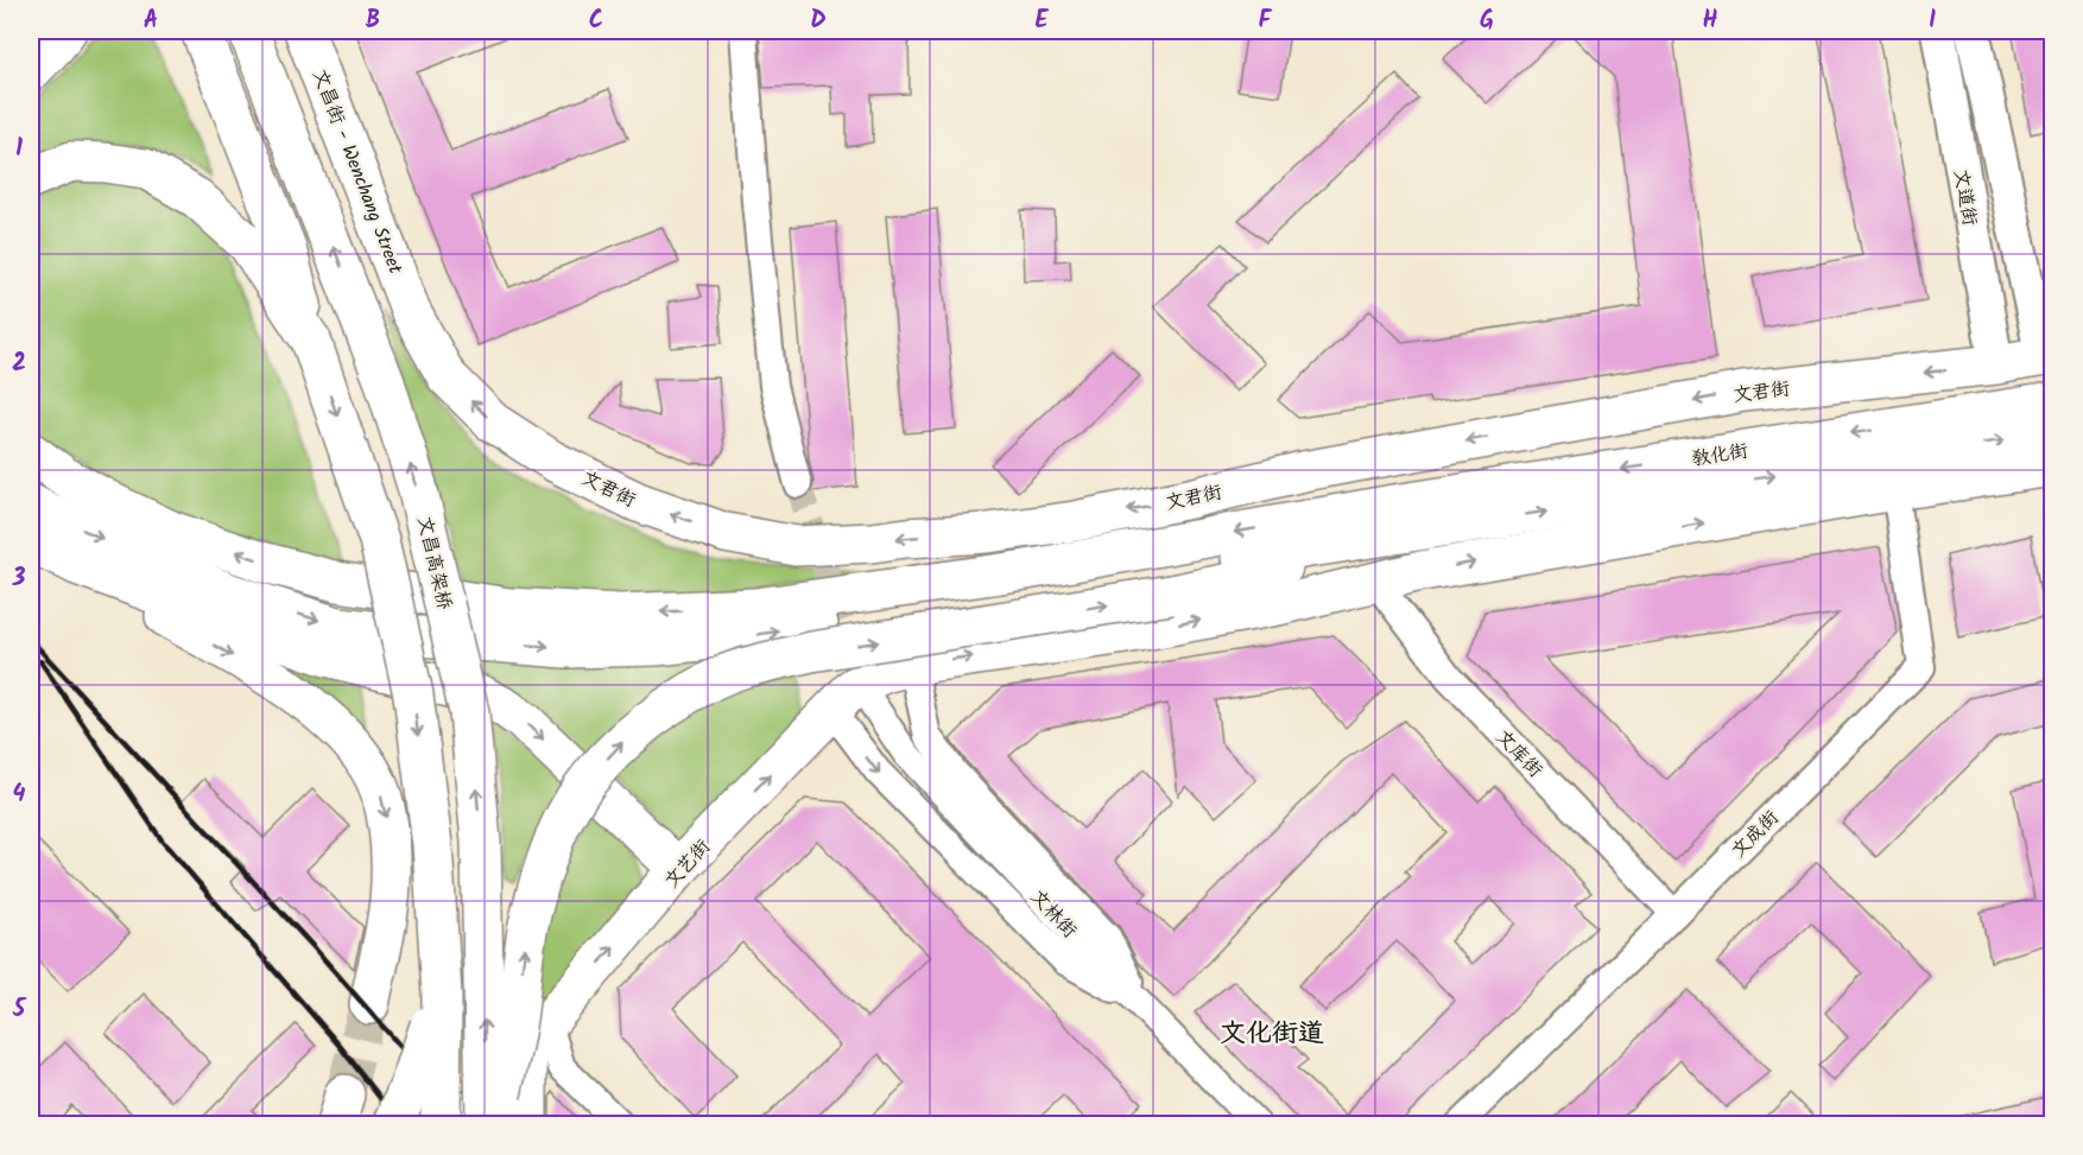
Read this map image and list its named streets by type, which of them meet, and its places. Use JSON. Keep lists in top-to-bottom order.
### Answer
{
  "streets": {
    "highway": [
      "文昌街 - Wenchang Street",
      "文君街",
      "教化街",
      "文昌高架桥",
      "文艺街"
    ],
    "main road": ["文道街"],
    "street": ["文库街", "文成街", "文林街"]
  },
  "crossings": [
    ["文昌街 - Wenchang Street", "文君街"],
    ["文道街", "文君街"],
    ["文昌高架桥", "文艺街"],
    ["文库街", "文成街"],
    ["文艺街", "文林街"]
  ],
  "one_way": ["文艺街"],
  "districts": ["文化街道"],
  "grid": {
    "columns": [
      "A",
      "B",
      "C",
      "D",
      "E",
      "F",
      "G",
      "H",
      "I"
    ],
    "rows": [
      "1",
      "2",
      "3",
      "4",
      "5"
    ]
  }
}
